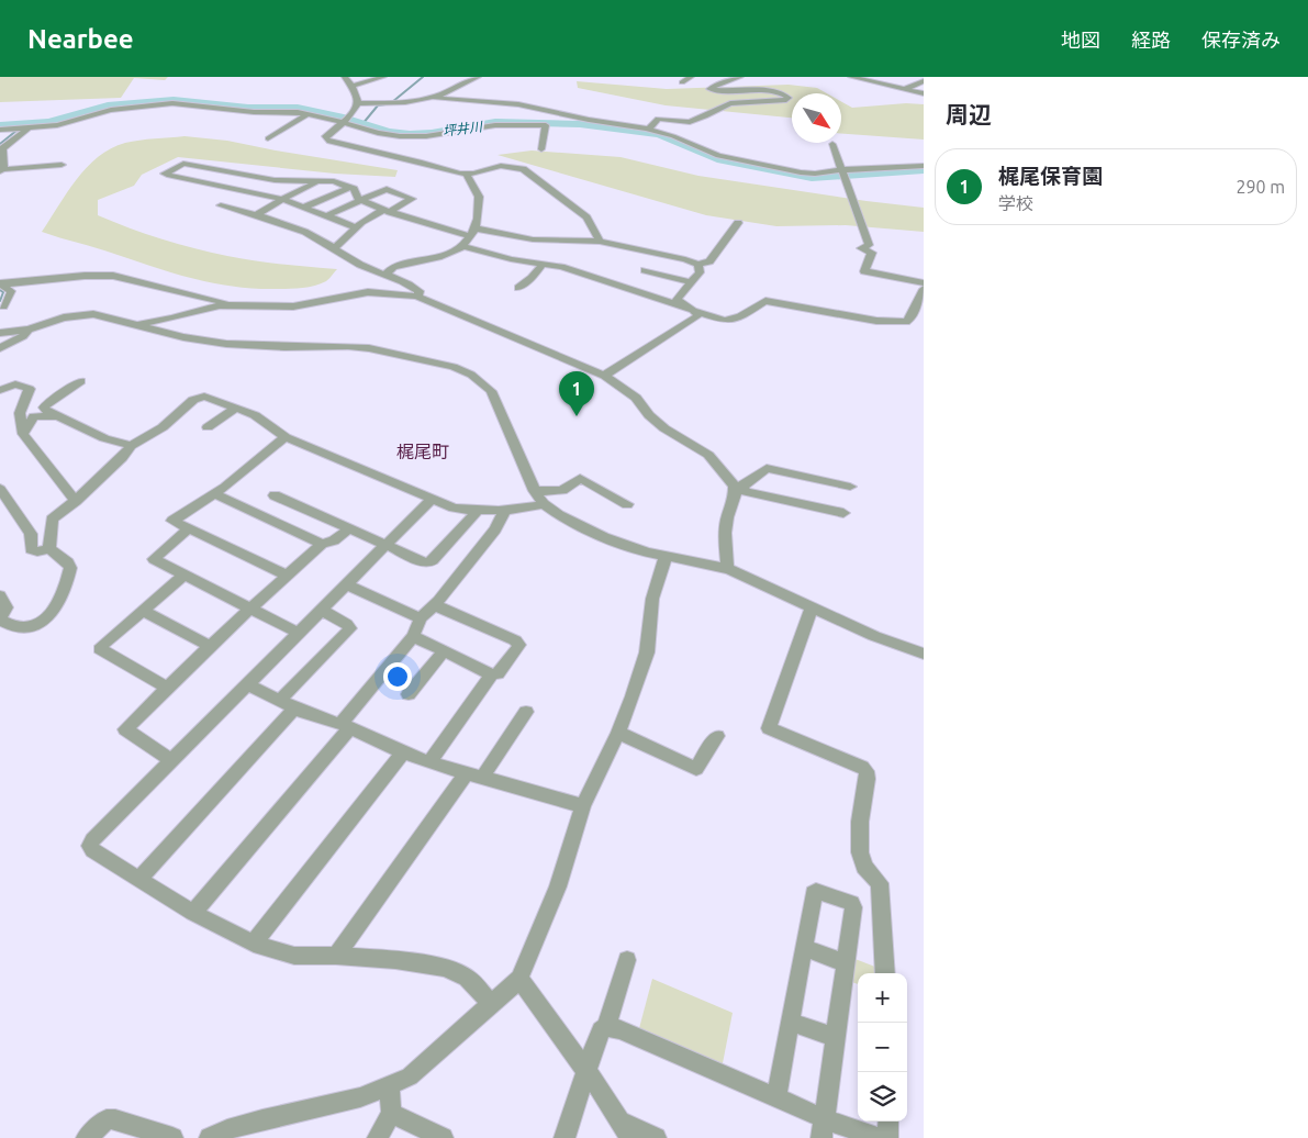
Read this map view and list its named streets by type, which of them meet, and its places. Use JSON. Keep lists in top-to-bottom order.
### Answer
{
  "districts": ["梶尾町"],
  "water": ["坪井川"],
  "north": "bottom right",
  "page": {
    "header": "Nearbee",
    "nav": ["地図", "経路", "保存済み"],
    "heading": "周辺",
    "list": [
      {
        "mark": "1",
        "name": "梶尾保育園",
        "note": "学校",
        "value": "290 m"
      }
    ],
    "pins": "1",
    "map_buttons": ["+", "−"]
  }
}
